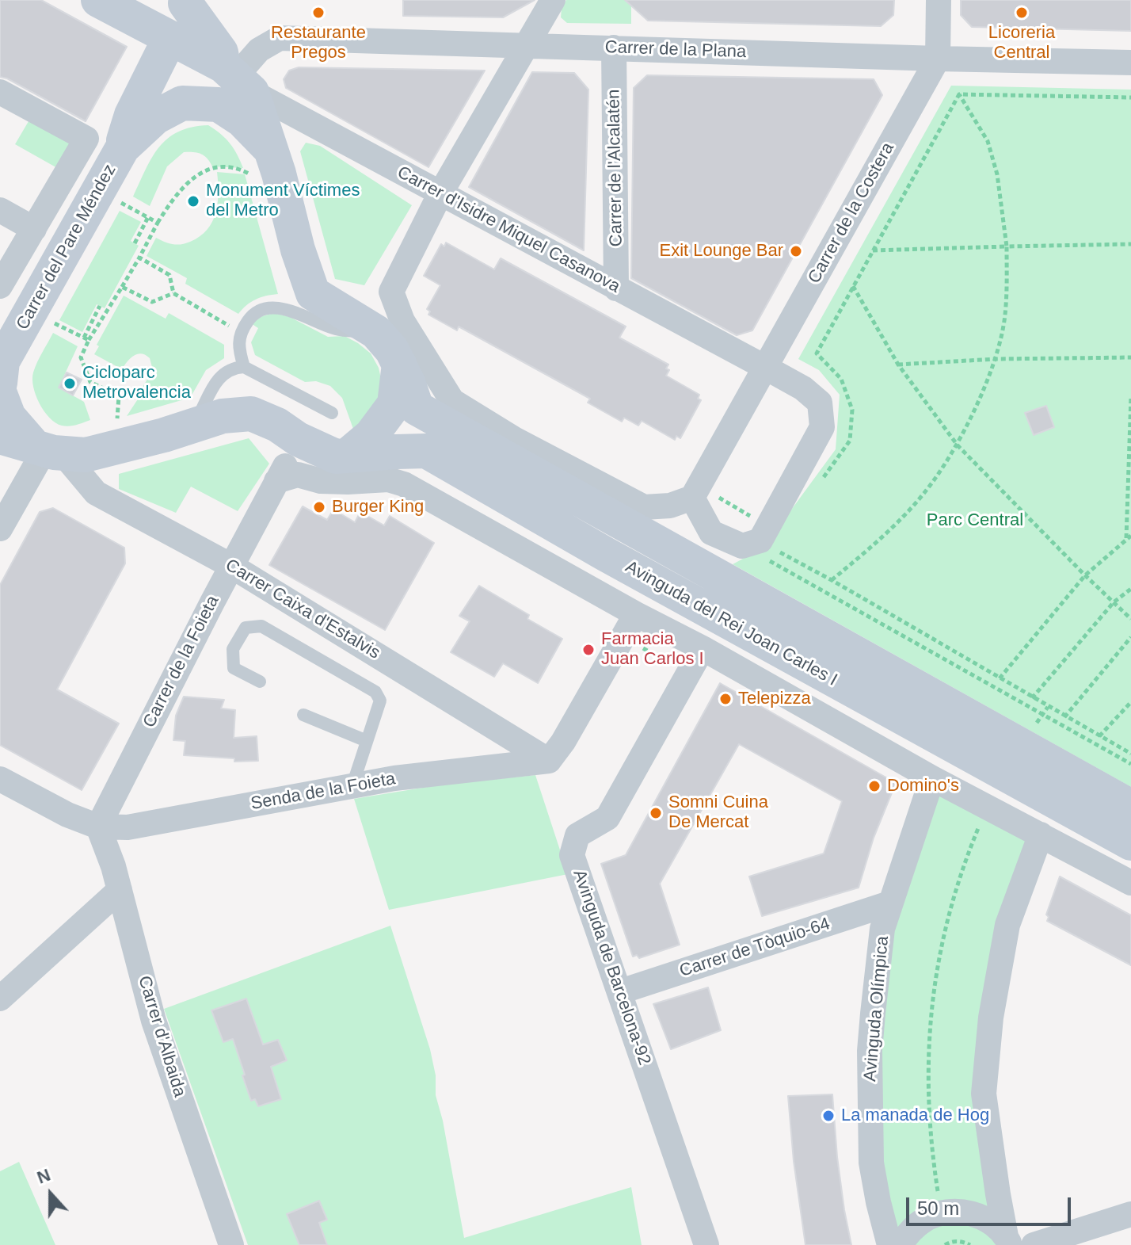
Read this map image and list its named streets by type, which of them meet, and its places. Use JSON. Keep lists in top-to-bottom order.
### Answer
{
  "streets": {
    "street": [
      "Carrer de la Plana",
      "Carrer de l'Alcalatén",
      "Carrer de la Costera",
      "Carrer d'Isidre Miquel Casanova",
      "Carrer del Pare Méndez",
      "Carrer Caixa d'Estalvis",
      "Avinguda del Rei Joan Carles I",
      "Carrer de la Foieta",
      "Senda de la Foieta",
      "Carrer de Tòquio-64",
      "Avinguda de Barcelona-92",
      "Avinguda Olímpica",
      "Carrer d'Albaida"
    ]
  },
  "crossings": [
    ["Carrer de la Plana", "Carrer de l'Alcalatén"],
    ["Carrer de la Plana", "Carrer de la Costera"],
    ["Carrer de la Plana", "Carrer d'Isidre Miquel Casanova"],
    ["Carrer de la Plana", "Avinguda del Rei Joan Carles I"],
    ["Carrer de l'Alcalatén", "Carrer d'Isidre Miquel Casanova"],
    ["Carrer de la Costera", "Carrer d'Isidre Miquel Casanova"],
    ["Carrer de la Costera", "Avinguda del Rei Joan Carles I"],
    ["Carrer d'Isidre Miquel Casanova", "Avinguda del Rei Joan Carles I"],
    ["Carrer del Pare Méndez", "Avinguda del Rei Joan Carles I"],
    ["Carrer Caixa d'Estalvis", "Carrer de la Foieta"],
    ["Carrer Caixa d'Estalvis", "Senda de la Foieta"],
    ["Avinguda del Rei Joan Carles I", "Carrer de la Foieta"],
    ["Avinguda del Rei Joan Carles I", "Avinguda de Barcelona-92"],
    ["Avinguda del Rei Joan Carles I", "Avinguda Olímpica"],
    ["Carrer de la Foieta", "Senda de la Foieta"],
    ["Carrer de la Foieta", "Carrer d'Albaida"],
    ["Senda de la Foieta", "Carrer d'Albaida"],
    ["Carrer de Tòquio-64", "Avinguda de Barcelona-92"],
    ["Carrer de Tòquio-64", "Avinguda Olímpica"]
  ],
  "parks": ["Parc Central"],
  "places": [
    "Restaurante Pregos",
    "Licoreria Central",
    "Monument Víctimes del Metro",
    "Exit Lounge Bar",
    "Cicloparc Metrovalencia",
    "Burger King",
    "Farmacia Juan Carlos I",
    "Telepizza",
    "Domino's",
    "Somni Cuina De Mercat",
    "La manada de Hog"
  ],
  "scale_bar": "50 m",
  "north": "top"
}
